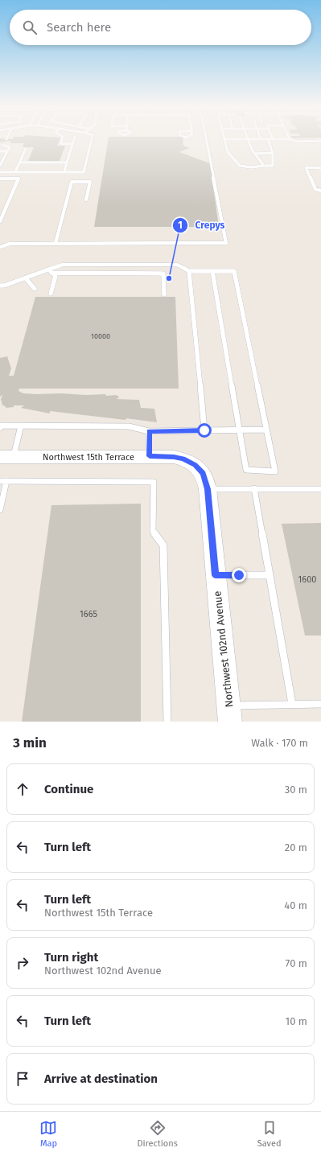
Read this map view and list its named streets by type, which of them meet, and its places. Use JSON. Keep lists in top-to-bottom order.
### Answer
{
  "streets": {
    "main road": ["Northwest 15th Terrace", "Northwest 102nd Avenue"]
  },
  "crossings": [
    ["Northwest 15th Terrace", "Northwest 102nd Avenue"]
  ],
  "places": ["Crepys"],
  "house_numbers": ["10000", "1600", "1665"],
  "page": {
    "search": "Search here",
    "heading": ["3 min", "Walk · 170 m"],
    "list": [
      ["Continue", "30 m"],
      ["Turn left", "20 m"],
      ["Turn left", "Northwest 15th Terrace", "40 m"],
      ["Turn right", "Northwest 102nd Avenue", "70 m"],
      ["Turn left", "10 m"],
      "Arrive at destination"
    ],
    "nav": ["Map", "Directions", "Saved"]
  }
}
